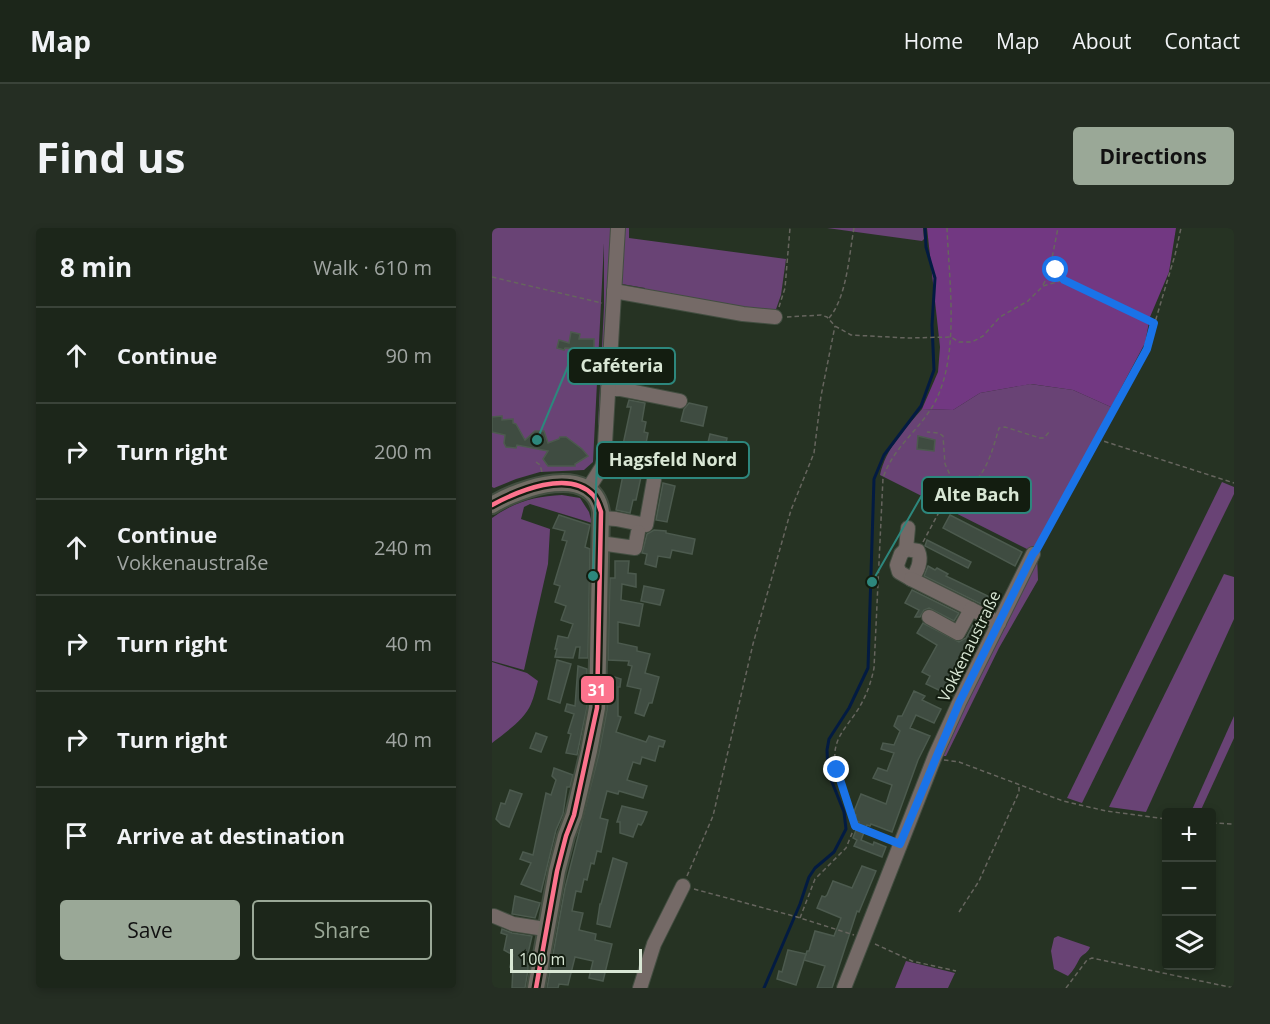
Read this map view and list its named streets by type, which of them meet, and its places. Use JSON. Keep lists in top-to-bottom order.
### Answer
{
  "streets": {
    "street": ["Vokkenaustraße"]
  },
  "places": ["Caféteria", "Hagsfeld Nord", "Alte Bach"],
  "lines": ["transit line 31"],
  "scale_bar": "100 m",
  "page": {
    "header": "Map",
    "nav": [
      "Home",
      "Map",
      "About",
      "Contact"
    ],
    "buttons": [
      "Directions",
      ["Save", "Share"]
    ],
    "title": "Find us",
    "heading": ["8 min", "Walk · 610 m"],
    "list": [
      ["Continue", "90 m"],
      ["Turn right", "200 m"],
      ["Continue", "Vokkenaustraße", "240 m"],
      ["Turn right", "40 m"],
      ["Turn right", "40 m"],
      "Arrive at destination"
    ],
    "map_buttons": ["+", "−"],
    "scale": "100 m"
  }
}
